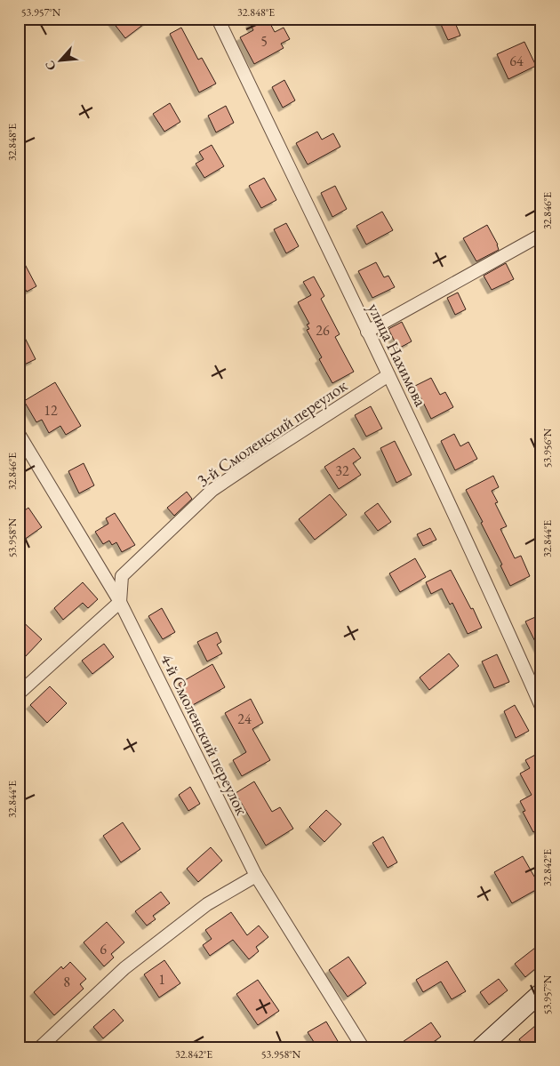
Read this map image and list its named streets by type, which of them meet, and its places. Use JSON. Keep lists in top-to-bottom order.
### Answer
{
  "streets": {
    "street": ["улица Нахимова", "3-й Смоленский переулок", "4-й Смоленский переулок"]
  },
  "crossings": [
    ["улица Нахимова", "3-й Смоленский переулок"],
    ["3-й Смоленский переулок", "4-й Смоленский переулок"]
  ],
  "house_numbers": [
    "5",
    "64",
    "26",
    "12",
    "32",
    "24",
    "6",
    "1",
    "8"
  ],
  "north": "bottom left",
  "coordinates": [
    "53.957°N",
    "32.848°E",
    "32.846°E",
    "53.956°N",
    "53.958°N",
    "32.844°E",
    "32.842°E"
  ]
}
